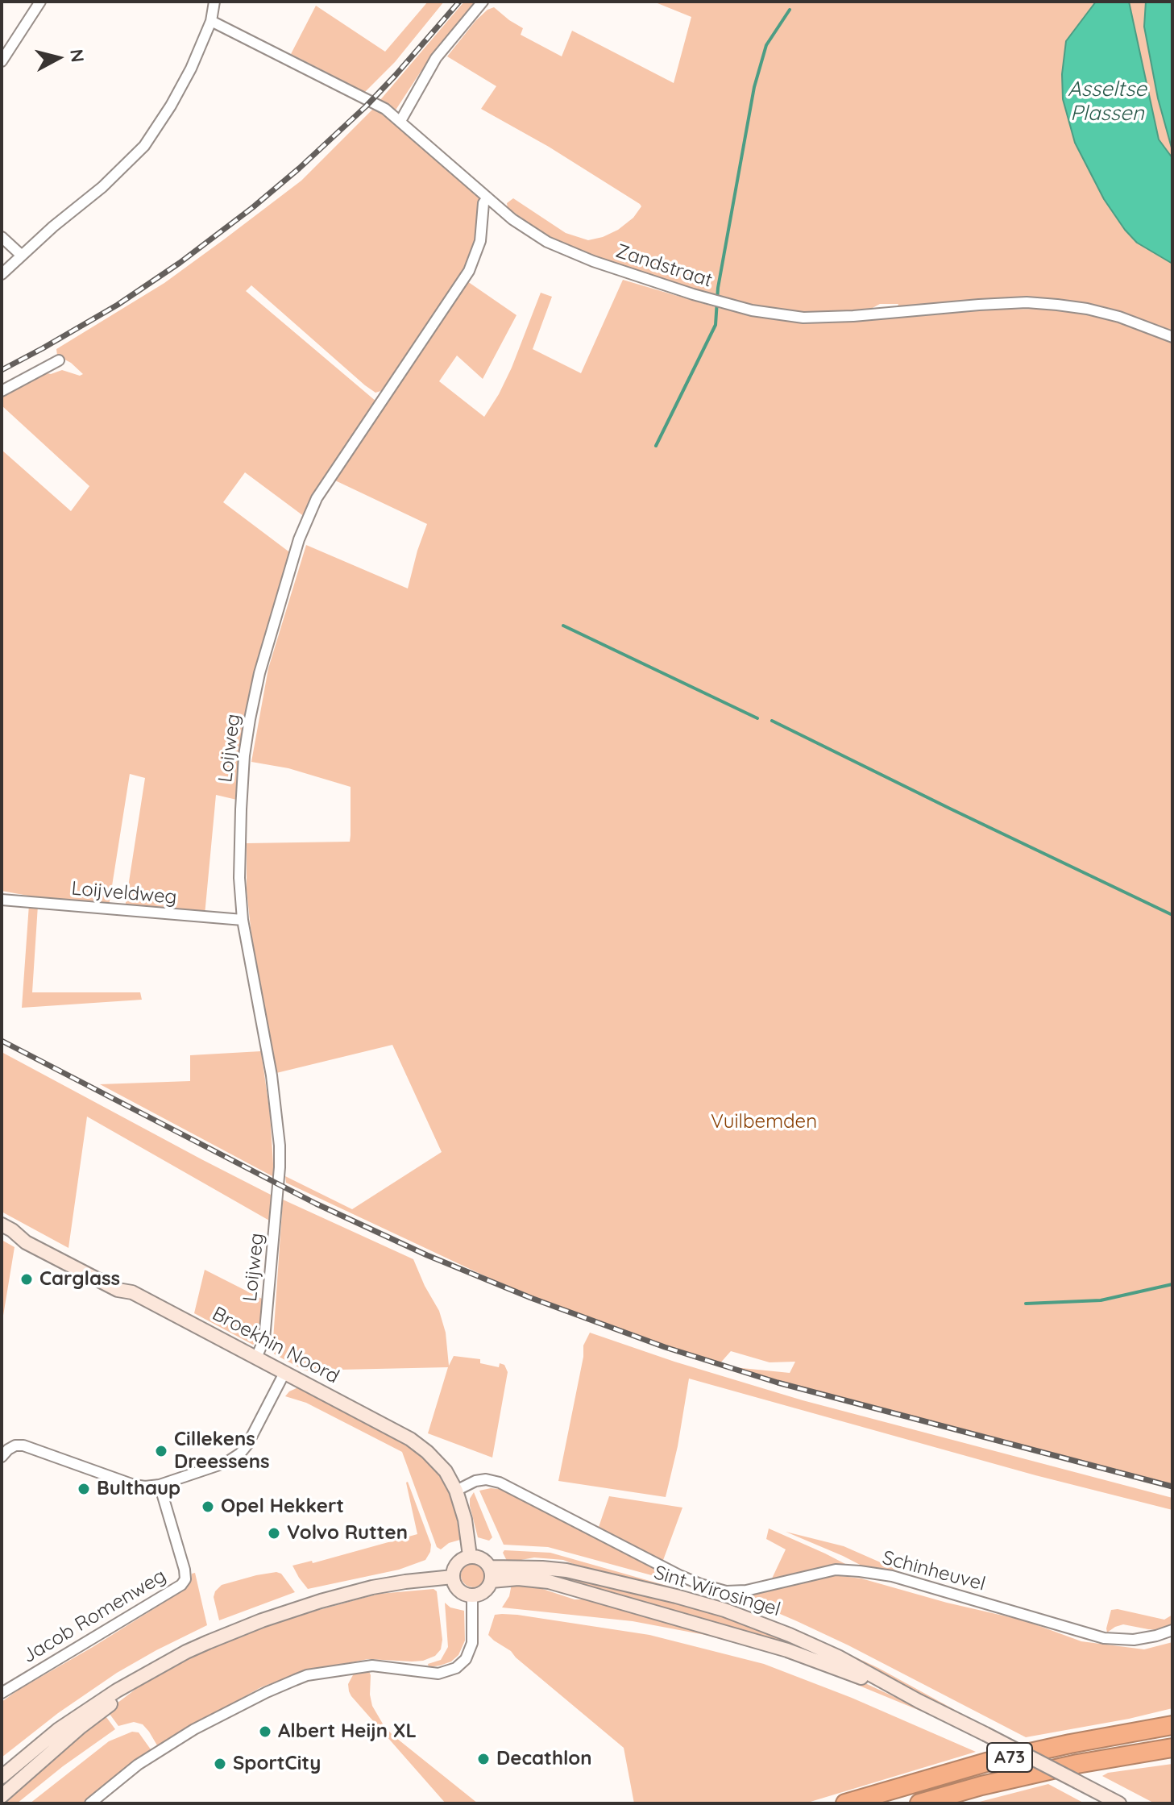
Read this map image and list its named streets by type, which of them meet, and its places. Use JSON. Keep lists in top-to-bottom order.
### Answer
{
  "streets": {
    "highway": ["A73"],
    "main road": ["Broekhin Noord", "Sint Wirosingel"],
    "street": [
      "Zandstraat",
      "Loijweg",
      "Loijveldweg",
      "Schinheuvel",
      "Jacob Romenweg"
    ]
  },
  "crossings": [
    ["Zandstraat", "Loijweg"],
    ["Loijweg", "Loijveldweg"],
    ["Loijweg", "Broekhin Noord"],
    ["Broekhin Noord", "Schinheuvel"],
    ["Broekhin Noord", "Sint Wirosingel"]
  ],
  "water": ["Asseltse Plassen"],
  "parks": ["Vuilbemden"],
  "places": [
    "Carglass",
    "Cillekens Dreessens",
    "Bulthaup",
    "Opel Hekkert",
    "Volvo Rutten",
    "Albert Heijn XL",
    "Decathlon",
    "SportCity"
  ],
  "north": "right"
}
